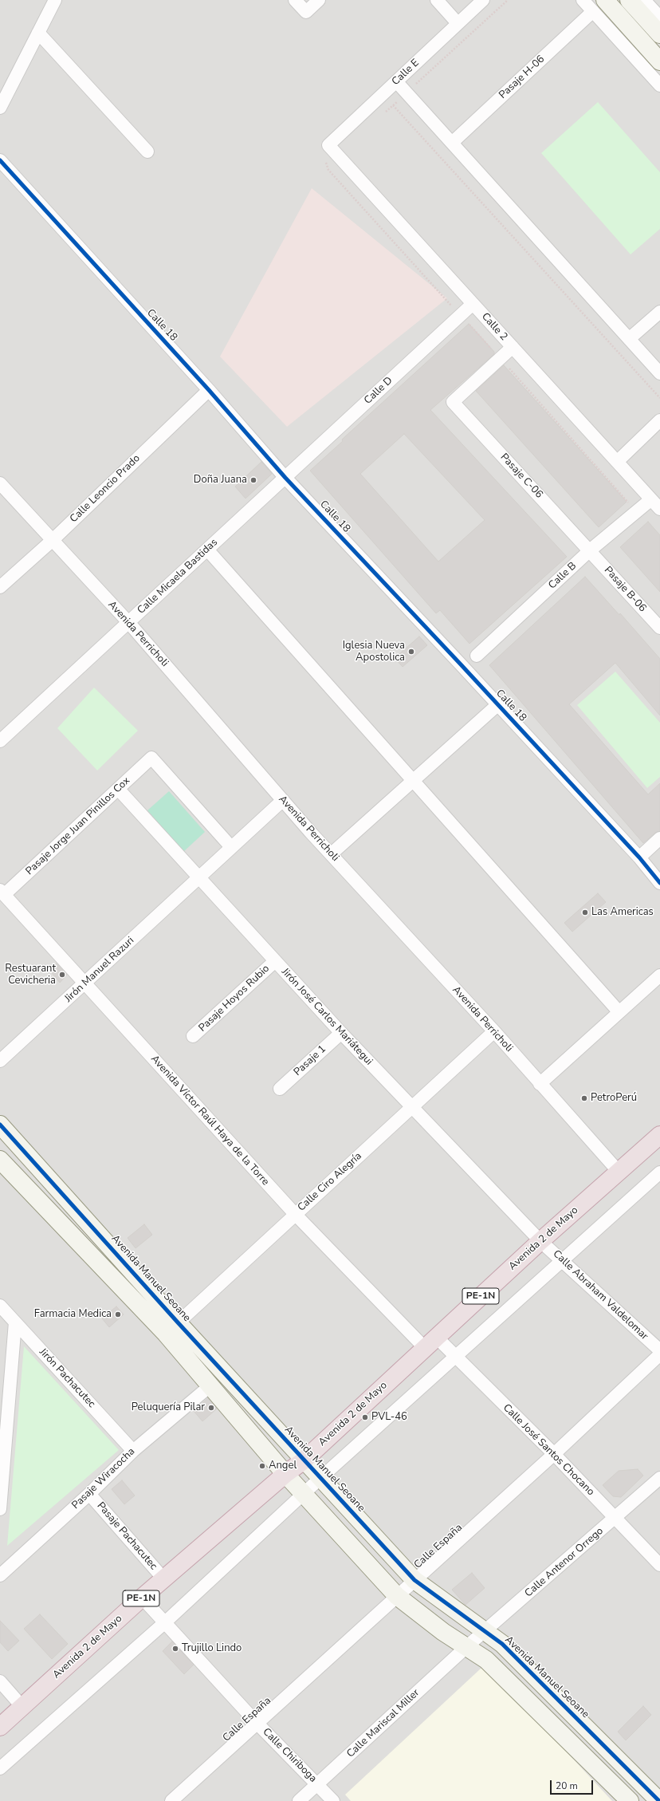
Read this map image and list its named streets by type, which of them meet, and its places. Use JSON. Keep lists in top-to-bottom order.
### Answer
{
  "streets": {
    "highway": ["Avenida 2 de Mayo", "PE-1N"],
    "street": [
      "Calle E",
      "Pasaje H-06",
      "Calle 18",
      "Calle 2",
      "Calle D",
      "Pasaje C-06",
      "Calle Leoncio Prado",
      "Calle B",
      "Calle Micaela Bastidas",
      "Pasaje B-06",
      "Avenida Perricholi",
      "Pasaje Jorge Juan Pinillos Cox",
      "Jirón Manuel Razuri",
      "Pasaje Hoyos Rubio",
      "Jirón José Carlos Mariátegui",
      "Pasaje 1",
      "Avenida Víctor Raúl Haya de la Torre",
      "Calle Ciro Alegría",
      "Avenida Manuel Seoane",
      "Calle Abraham Valdelomar",
      "Jirón Pachacutec",
      "Calle José Santos Chocano",
      "Pasaje Wiracocha",
      "Pasaje Pachacutec",
      "Calle España",
      "Calle Antenor Orrego",
      "Calle Mariscal Miller",
      "Calle Chiriboga"
    ]
  },
  "crossings": [
    ["Calle E", "Calle 2"],
    ["Calle 18", "Calle D"],
    ["Calle 18", "Calle Leoncio Prado"],
    ["Calle 18", "Calle Micaela Bastidas"],
    ["Calle 2", "Calle D"],
    ["Calle 2", "Calle B"],
    ["Calle D", "Calle Micaela Bastidas"],
    ["Pasaje C-06", "Calle B"],
    ["Pasaje C-06", "Pasaje B-06"],
    ["Calle Leoncio Prado", "Avenida Perricholi"],
    ["Calle B", "Pasaje B-06"],
    ["Calle Micaela Bastidas", "Avenida Perricholi"],
    ["Avenida Perricholi", "Jirón Manuel Razuri"],
    ["Avenida Perricholi", "Calle Ciro Alegría"],
    ["Avenida Perricholi", "Avenida 2 de Mayo"],
    ["Pasaje Jorge Juan Pinillos Cox", "Jirón Manuel Razuri"],
    ["Pasaje Jorge Juan Pinillos Cox", "Jirón José Carlos Mariátegui"],
    ["Pasaje Jorge Juan Pinillos Cox", "Avenida Víctor Raúl Haya de la Torre"],
    ["Jirón Manuel Razuri", "Jirón José Carlos Mariátegui"],
    ["Jirón Manuel Razuri", "Avenida Víctor Raúl Haya de la Torre"],
    ["Pasaje Hoyos Rubio", "Jirón José Carlos Mariátegui"],
    ["Jirón José Carlos Mariátegui", "Pasaje 1"],
    ["Jirón José Carlos Mariátegui", "Calle Ciro Alegría"],
    ["Jirón José Carlos Mariátegui", "Avenida 2 de Mayo"],
    ["Jirón José Carlos Mariátegui", "Calle Abraham Valdelomar"],
    ["Avenida Víctor Raúl Haya de la Torre", "Calle Ciro Alegría"],
    ["Avenida Víctor Raúl Haya de la Torre", "Avenida 2 de Mayo"],
    ["Avenida Víctor Raúl Haya de la Torre", "Calle José Santos Chocano"],
    ["Calle Ciro Alegría", "Avenida Manuel Seoane"],
    ["Avenida 2 de Mayo", "Avenida Manuel Seoane"],
    ["Avenida 2 de Mayo", "Calle Abraham Valdelomar"],
    ["Avenida 2 de Mayo", "Calle José Santos Chocano"],
    ["Avenida 2 de Mayo", "Pasaje Pachacutec"],
    ["Avenida 2 de Mayo", "Calle Chiriboga"],
    ["Avenida Manuel Seoane", "Pasaje Wiracocha"],
    ["Avenida Manuel Seoane", "Calle España"],
    ["Avenida Manuel Seoane", "Calle Antenor Orrego"],
    ["Avenida Manuel Seoane", "Calle Mariscal Miller"],
    ["Jirón Pachacutec", "Pasaje Wiracocha"],
    ["Calle José Santos Chocano", "Calle España"],
    ["Calle José Santos Chocano", "Calle Antenor Orrego"],
    ["Pasaje Wiracocha", "Pasaje Pachacutec"],
    ["Calle España", "Calle Chiriboga"],
    ["Calle Antenor Orrego", "Calle Mariscal Miller"],
    ["Calle Mariscal Miller", "Calle Chiriboga"]
  ],
  "places": [
    "Doña Juana",
    "Iglesia Nueva Apostolica",
    "Las Americas",
    "Restuarant Cevicheria",
    "PetroPerú",
    "Farmacia Medica",
    "Peluquería Pilar",
    "PVL-46",
    "Angel",
    "Trujillo Lindo"
  ],
  "scale_bar": "20 m"
}
